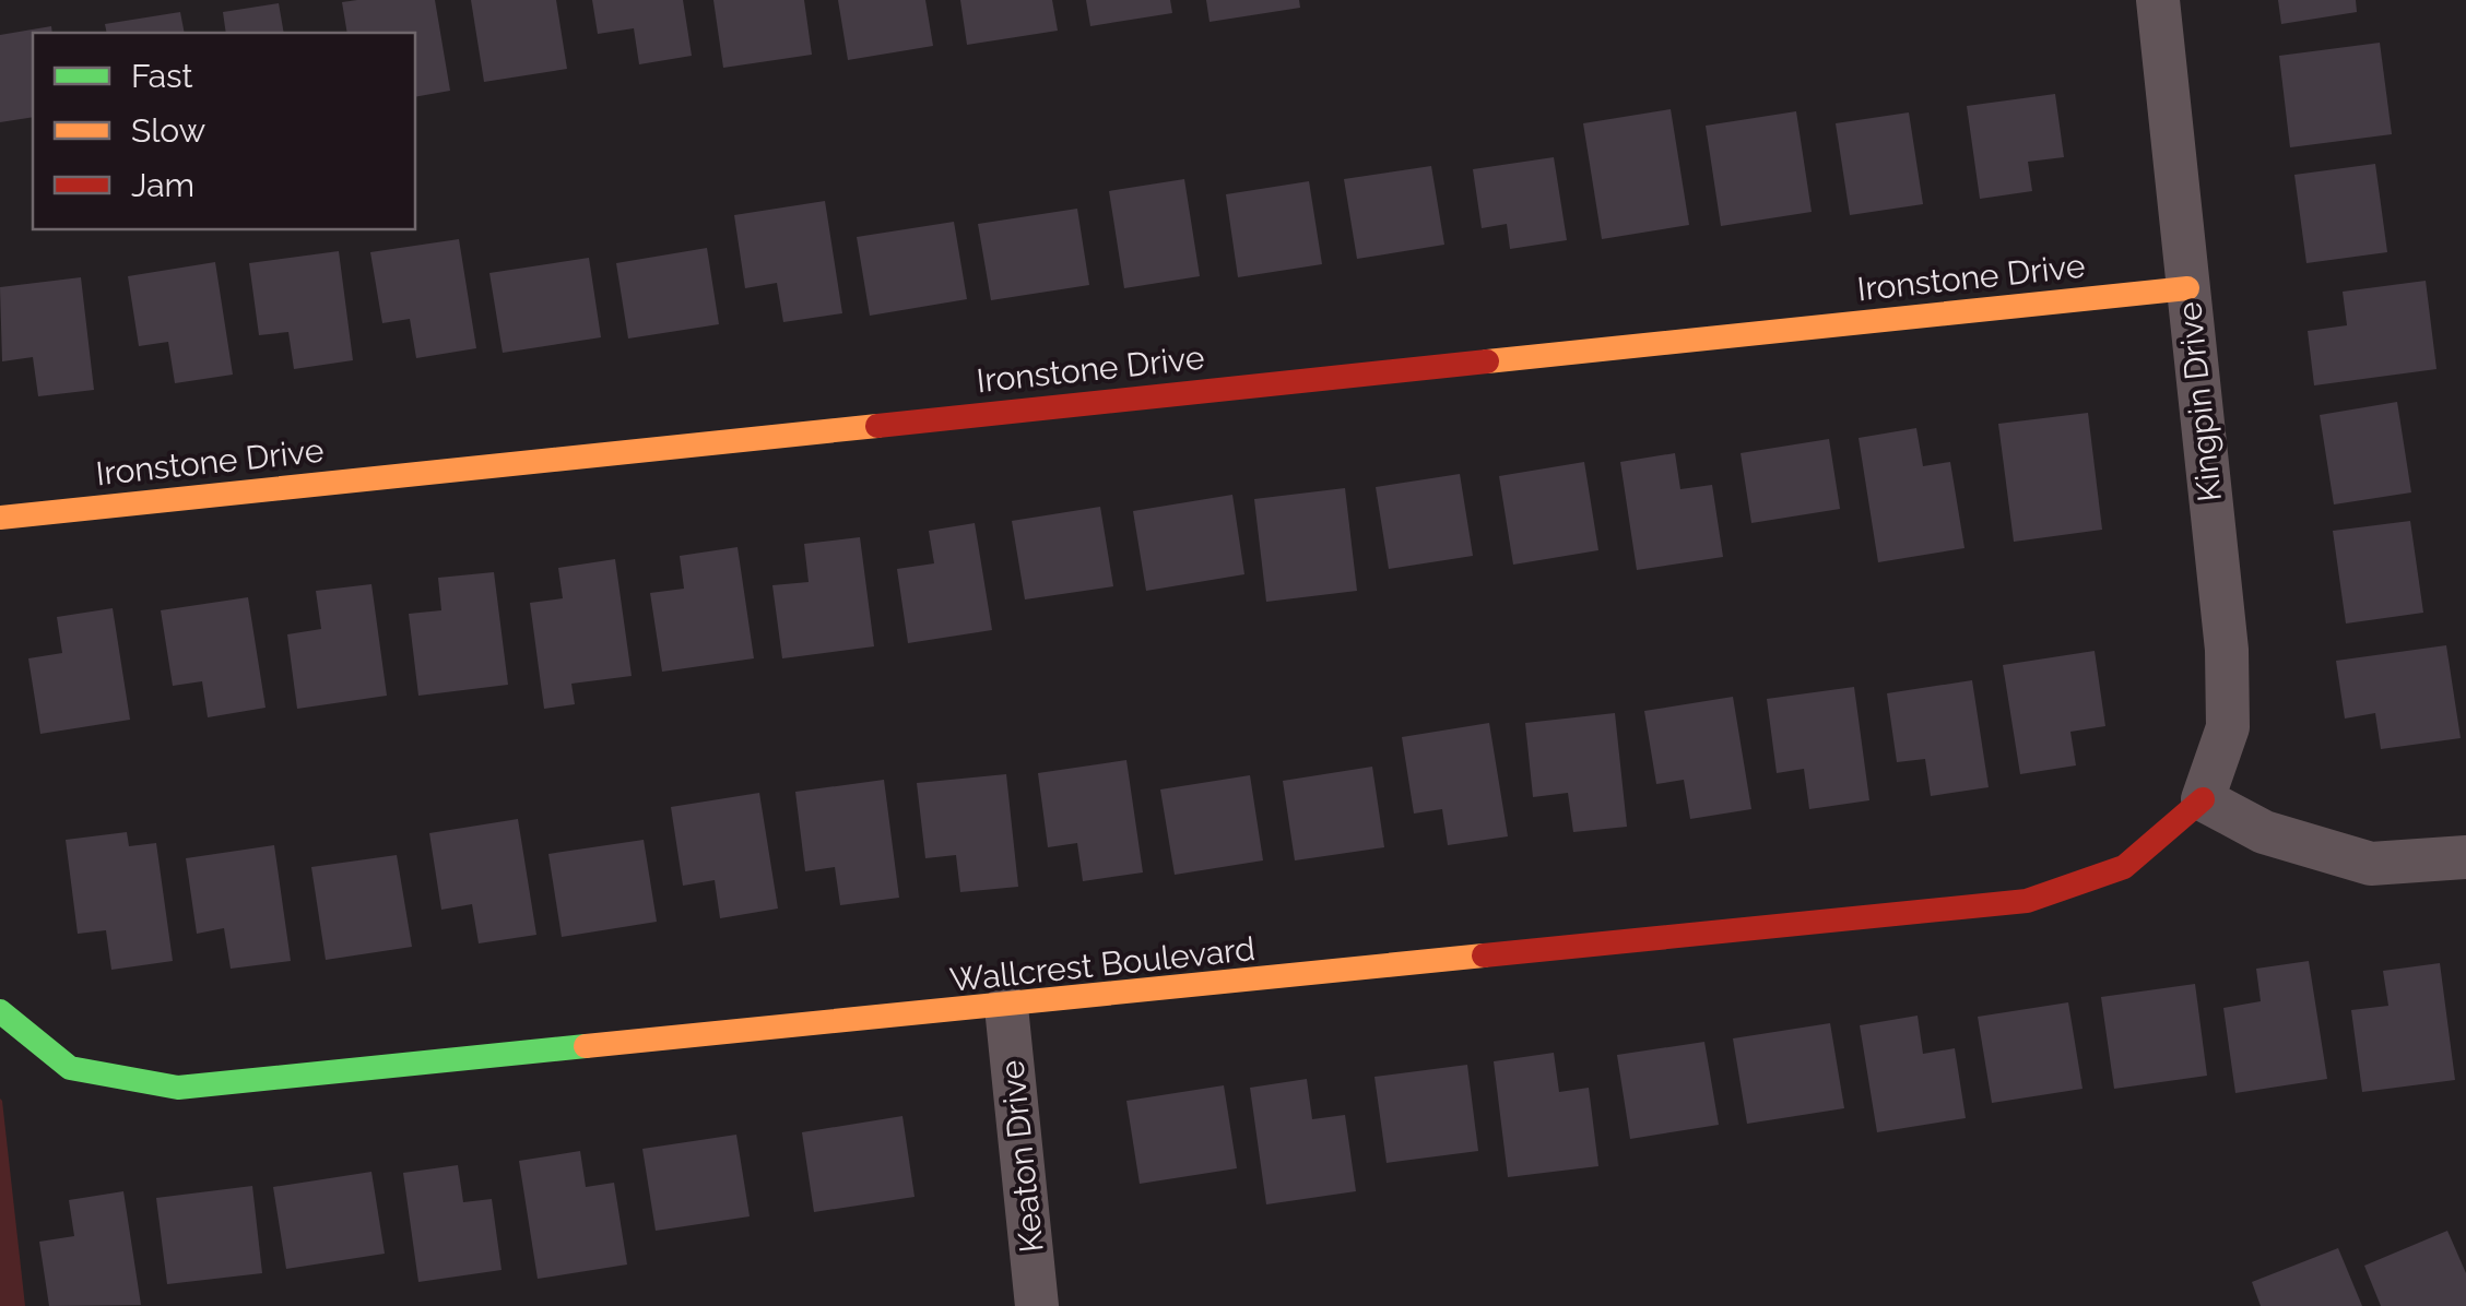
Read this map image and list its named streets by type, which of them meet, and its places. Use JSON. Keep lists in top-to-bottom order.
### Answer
{
  "streets": {
    "street": [
      "Ironstone Drive",
      "Kingpin Drive",
      "Wallcrest Boulevard",
      "Keaton Drive"
    ]
  },
  "crossings": [
    ["Ironstone Drive", "Kingpin Drive"],
    ["Kingpin Drive", "Wallcrest Boulevard"],
    ["Wallcrest Boulevard", "Keaton Drive"]
  ],
  "legend": ["Fast", "Slow", "Jam"]
}
